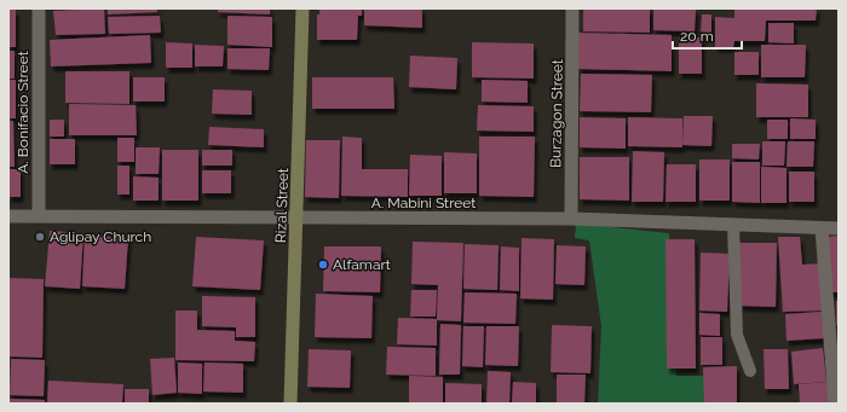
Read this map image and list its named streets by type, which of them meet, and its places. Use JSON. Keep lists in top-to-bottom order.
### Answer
{
  "streets": {
    "main road": ["Rizal Street"],
    "street": ["A. Bonifacio Street", "Burzagon Street", "A. Mabini Street"]
  },
  "crossings": [
    ["A. Bonifacio Street", "A. Mabini Street"],
    ["Burzagon Street", "A. Mabini Street"],
    ["A. Mabini Street", "Rizal Street"]
  ],
  "places": ["Aglipay Church", "Alfamart"],
  "scale_bar": "20 m"
}
